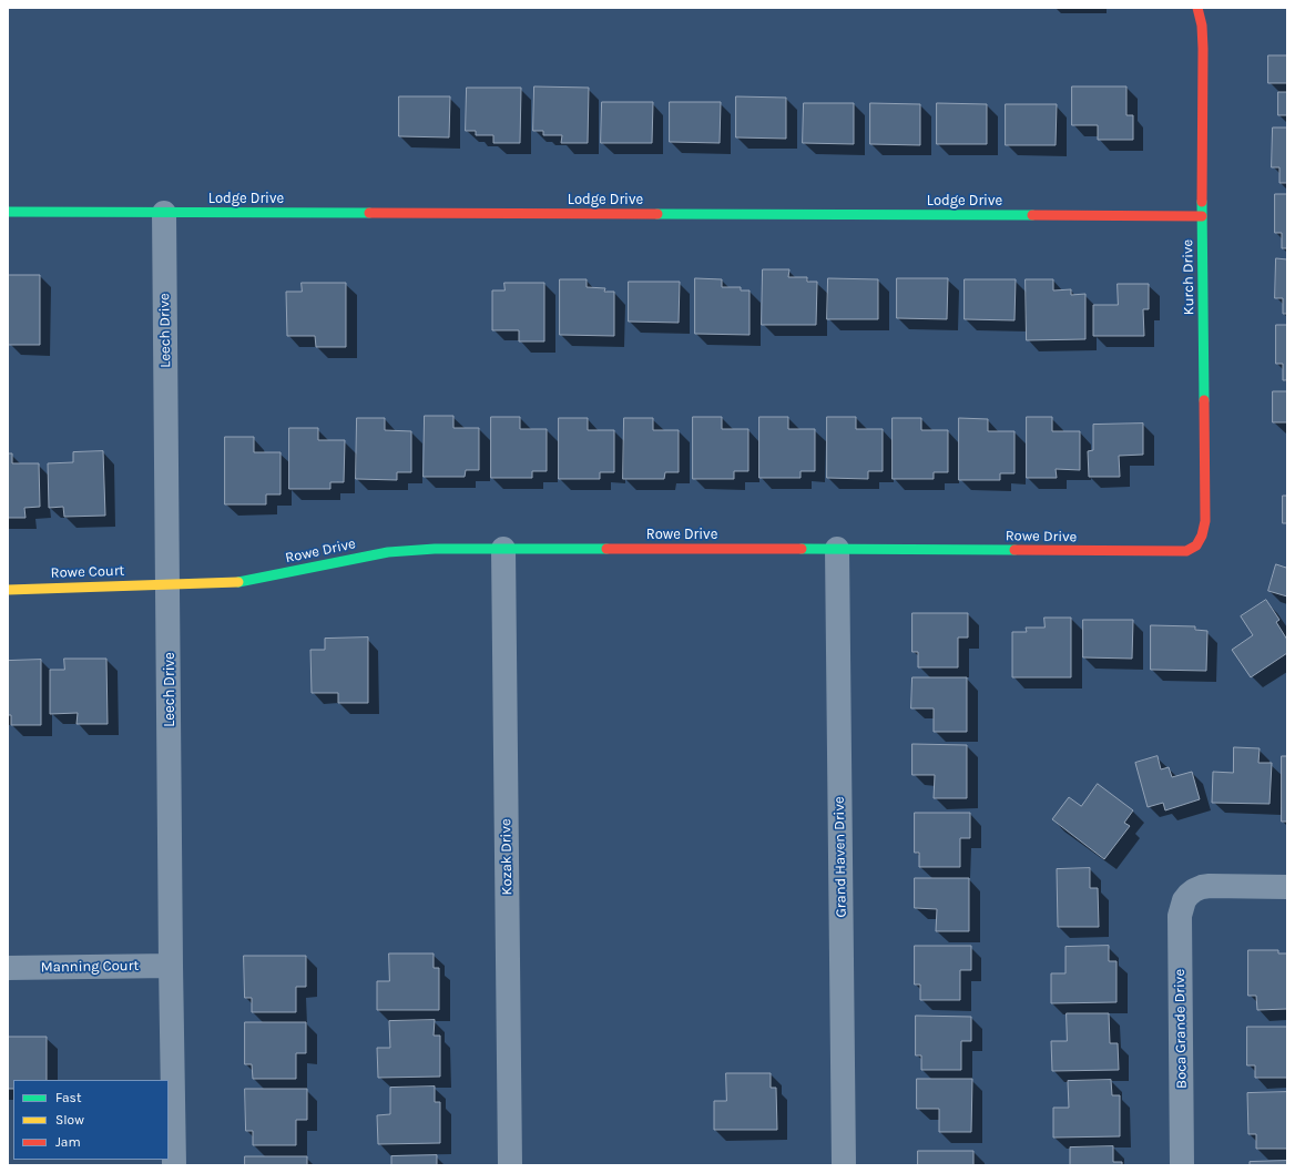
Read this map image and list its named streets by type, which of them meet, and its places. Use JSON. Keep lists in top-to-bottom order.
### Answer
{
  "streets": {
    "street": [
      "Lodge Drive",
      "Kurch Drive",
      "Leech Drive",
      "Rowe Drive",
      "Rowe Court",
      "Kozak Drive",
      "Grand Haven Drive",
      "Manning Court",
      "Boca Grande Drive"
    ]
  },
  "crossings": [
    ["Lodge Drive", "Kurch Drive"],
    ["Lodge Drive", "Leech Drive"],
    ["Kurch Drive", "Rowe Drive"],
    ["Leech Drive", "Rowe Drive"],
    ["Leech Drive", "Rowe Court"],
    ["Leech Drive", "Manning Court"],
    ["Rowe Drive", "Rowe Court"],
    ["Rowe Drive", "Kozak Drive"],
    ["Rowe Drive", "Grand Haven Drive"]
  ],
  "legend": ["Fast", "Slow", "Jam"]
}
